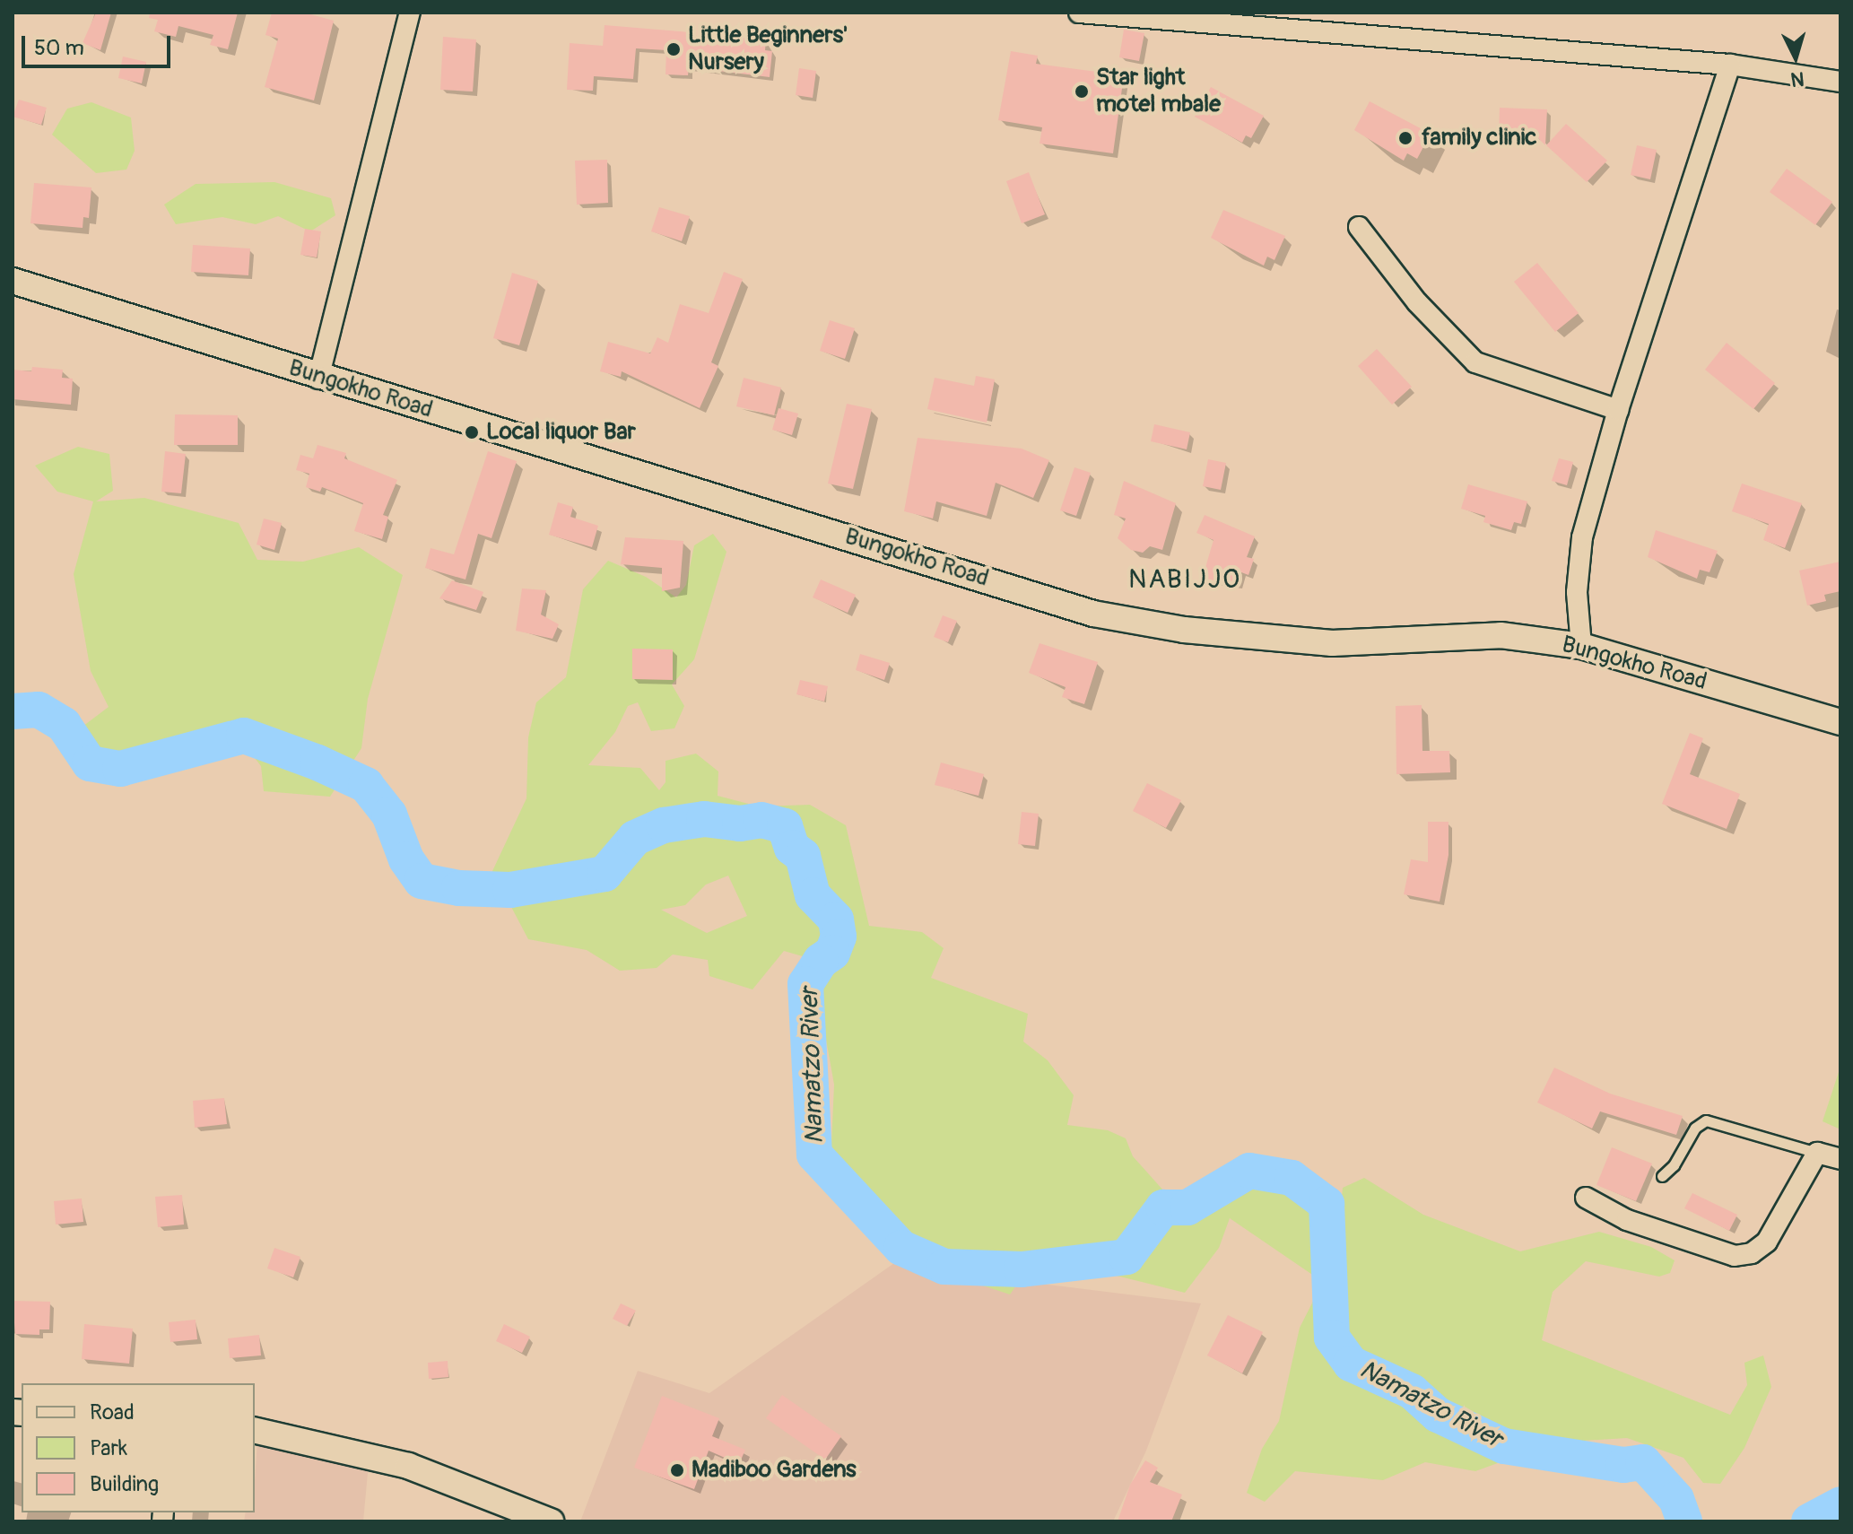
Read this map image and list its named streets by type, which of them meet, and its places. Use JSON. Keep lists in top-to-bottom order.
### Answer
{
  "streets": {
    "street": ["Bungokho Road"]
  },
  "districts": ["NABIJJO"],
  "water": ["Namatzo River"],
  "places": [
    "Little Beginners' Nursery",
    "Star light motel mbale",
    "family clinic",
    "Local liquor Bar",
    "Madiboo Gardens"
  ],
  "legend": ["Road", "Park", "Building"],
  "scale_bar": "50 m",
  "north": "bottom"
}
